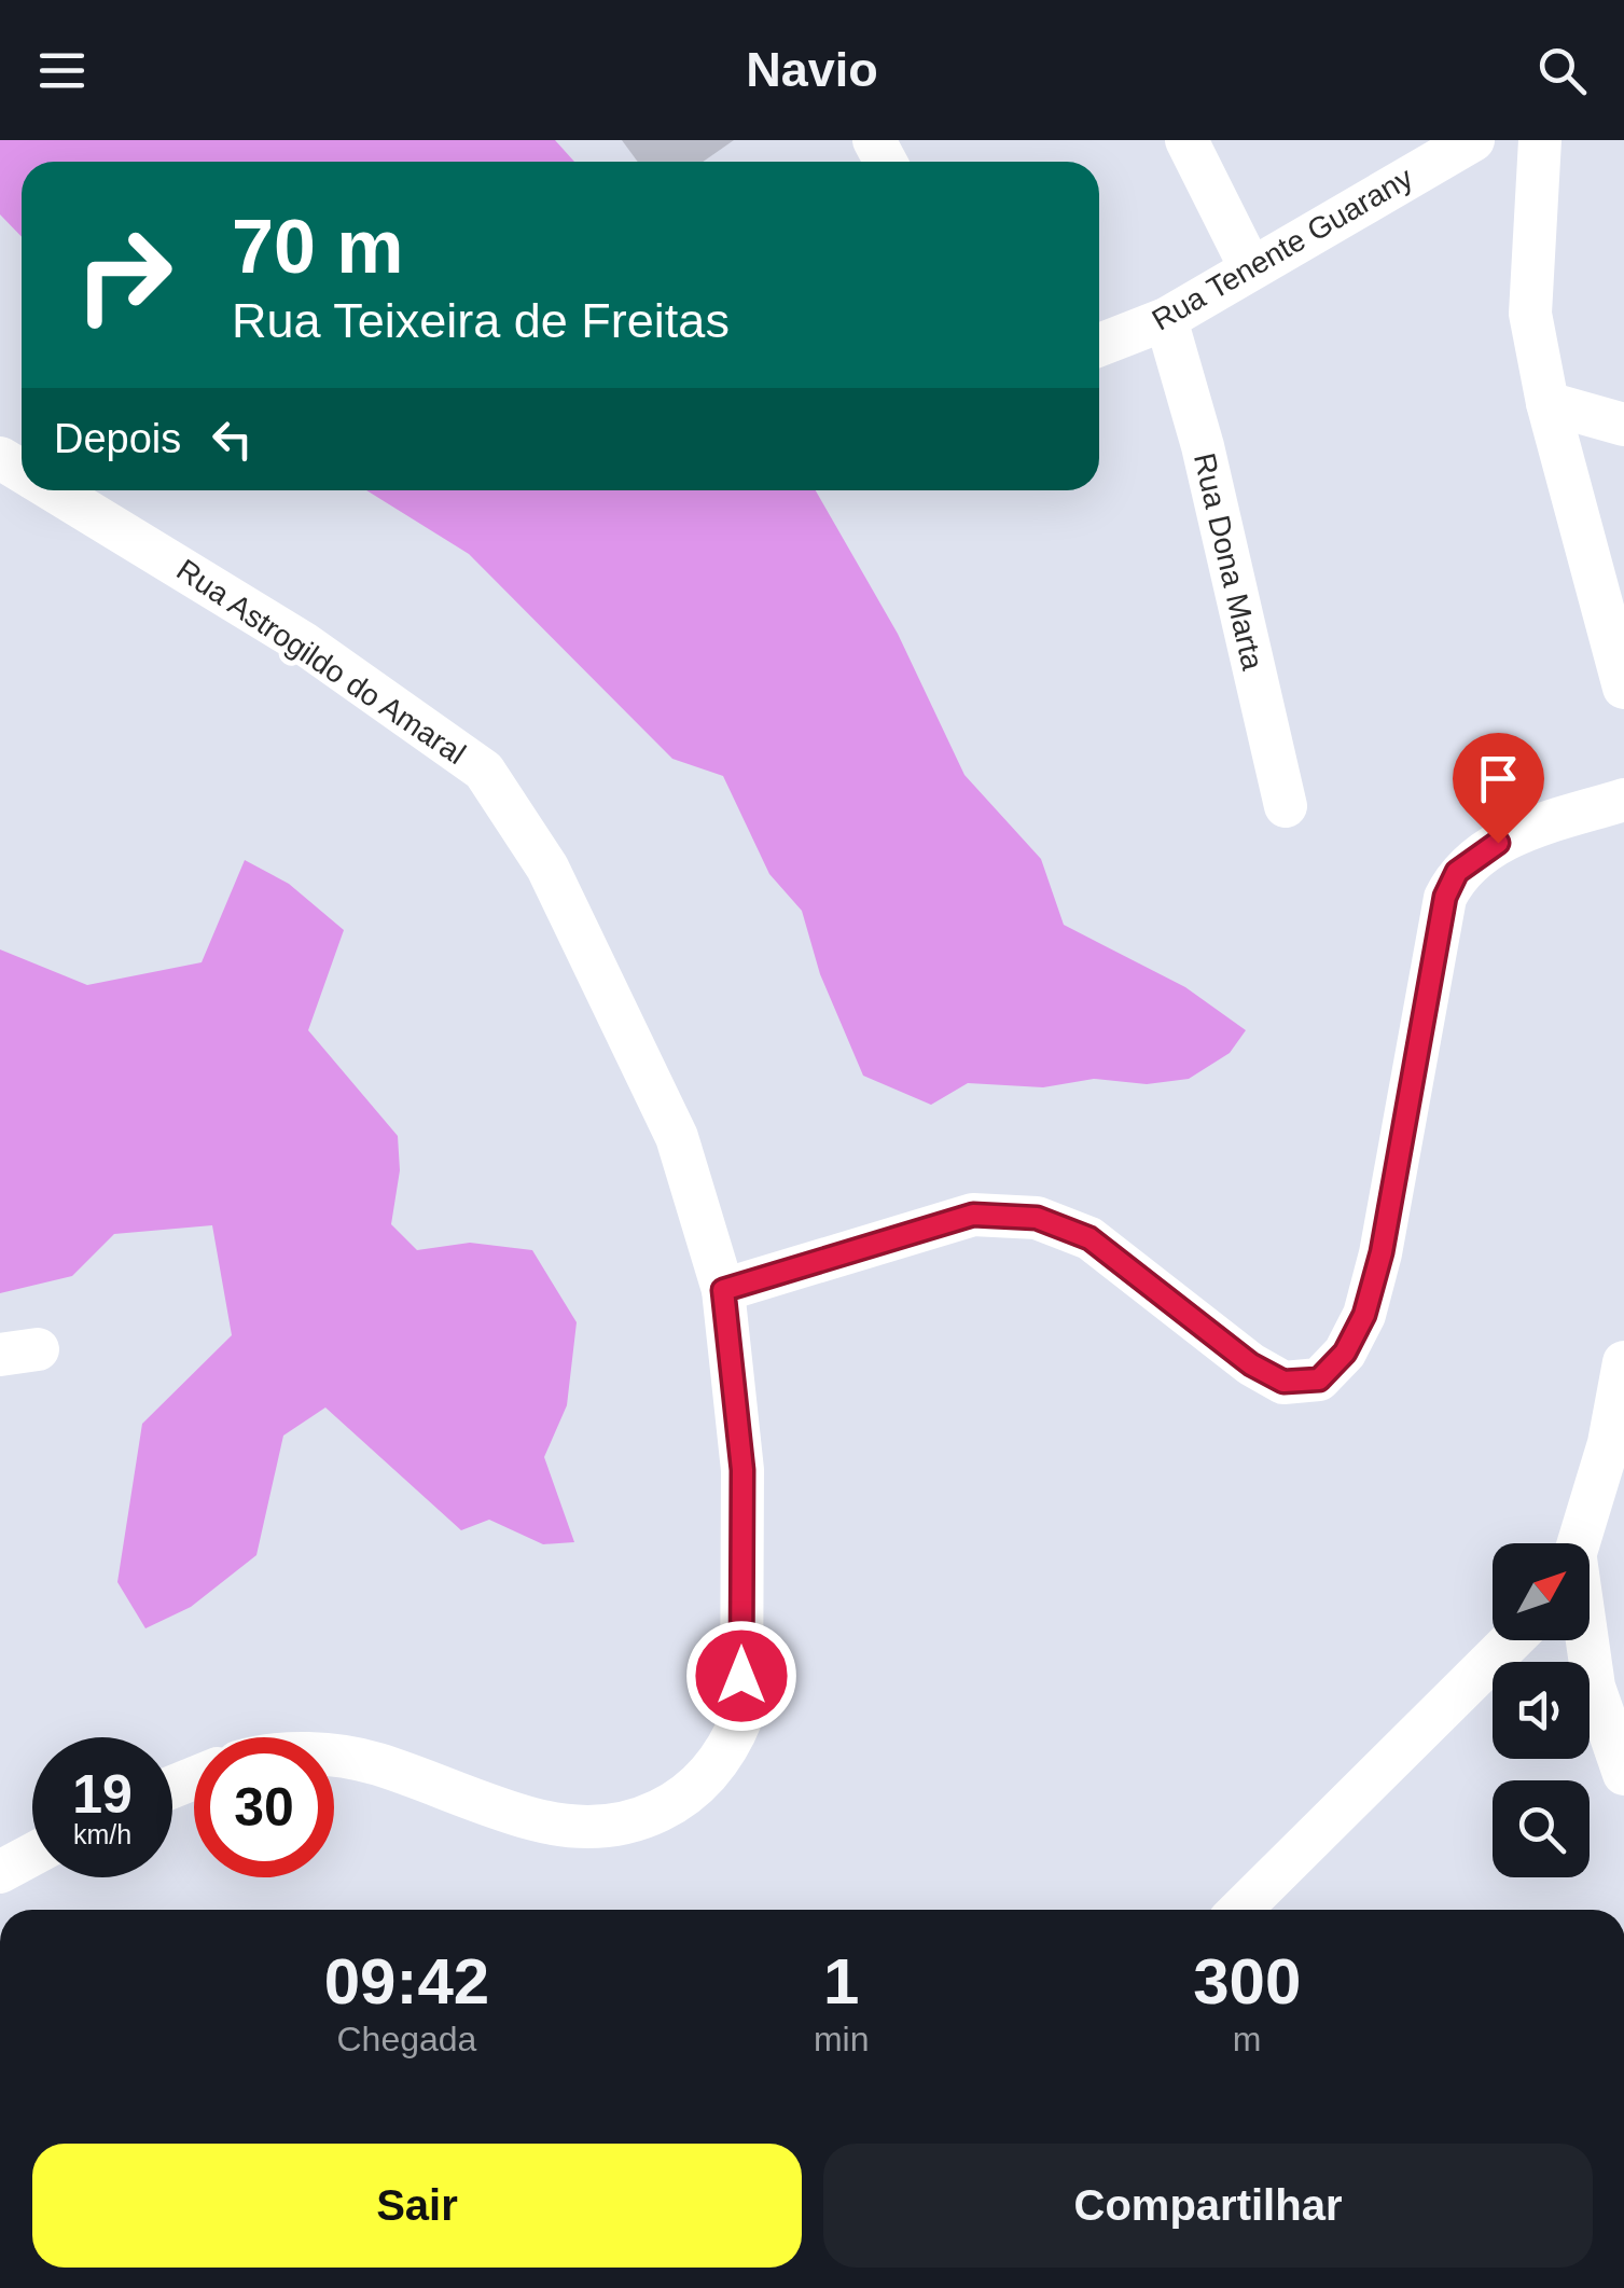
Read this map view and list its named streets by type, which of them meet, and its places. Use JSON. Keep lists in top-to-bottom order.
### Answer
{
  "streets": {
    "street": ["Rua Tenente Guarany", "Rua Dona Marta", "Rua Astrogildo do Amaral"]
  },
  "crossings": [
    ["Rua Tenente Guarany", "Rua Dona Marta"]
  ],
  "north": "top right",
  "page": {
    "header": "Navio",
    "turn": ["70 m", "Rua Teixeira de Freitas"],
    "then": "Depois",
    "speed": "19 km/h",
    "limit": "30",
    "eta": [
      "09:42",
      "Chegada",
      "1",
      "min",
      "300",
      "m"
    ],
    "buttons": ["Sair", "Compartilhar"]
  }
}
